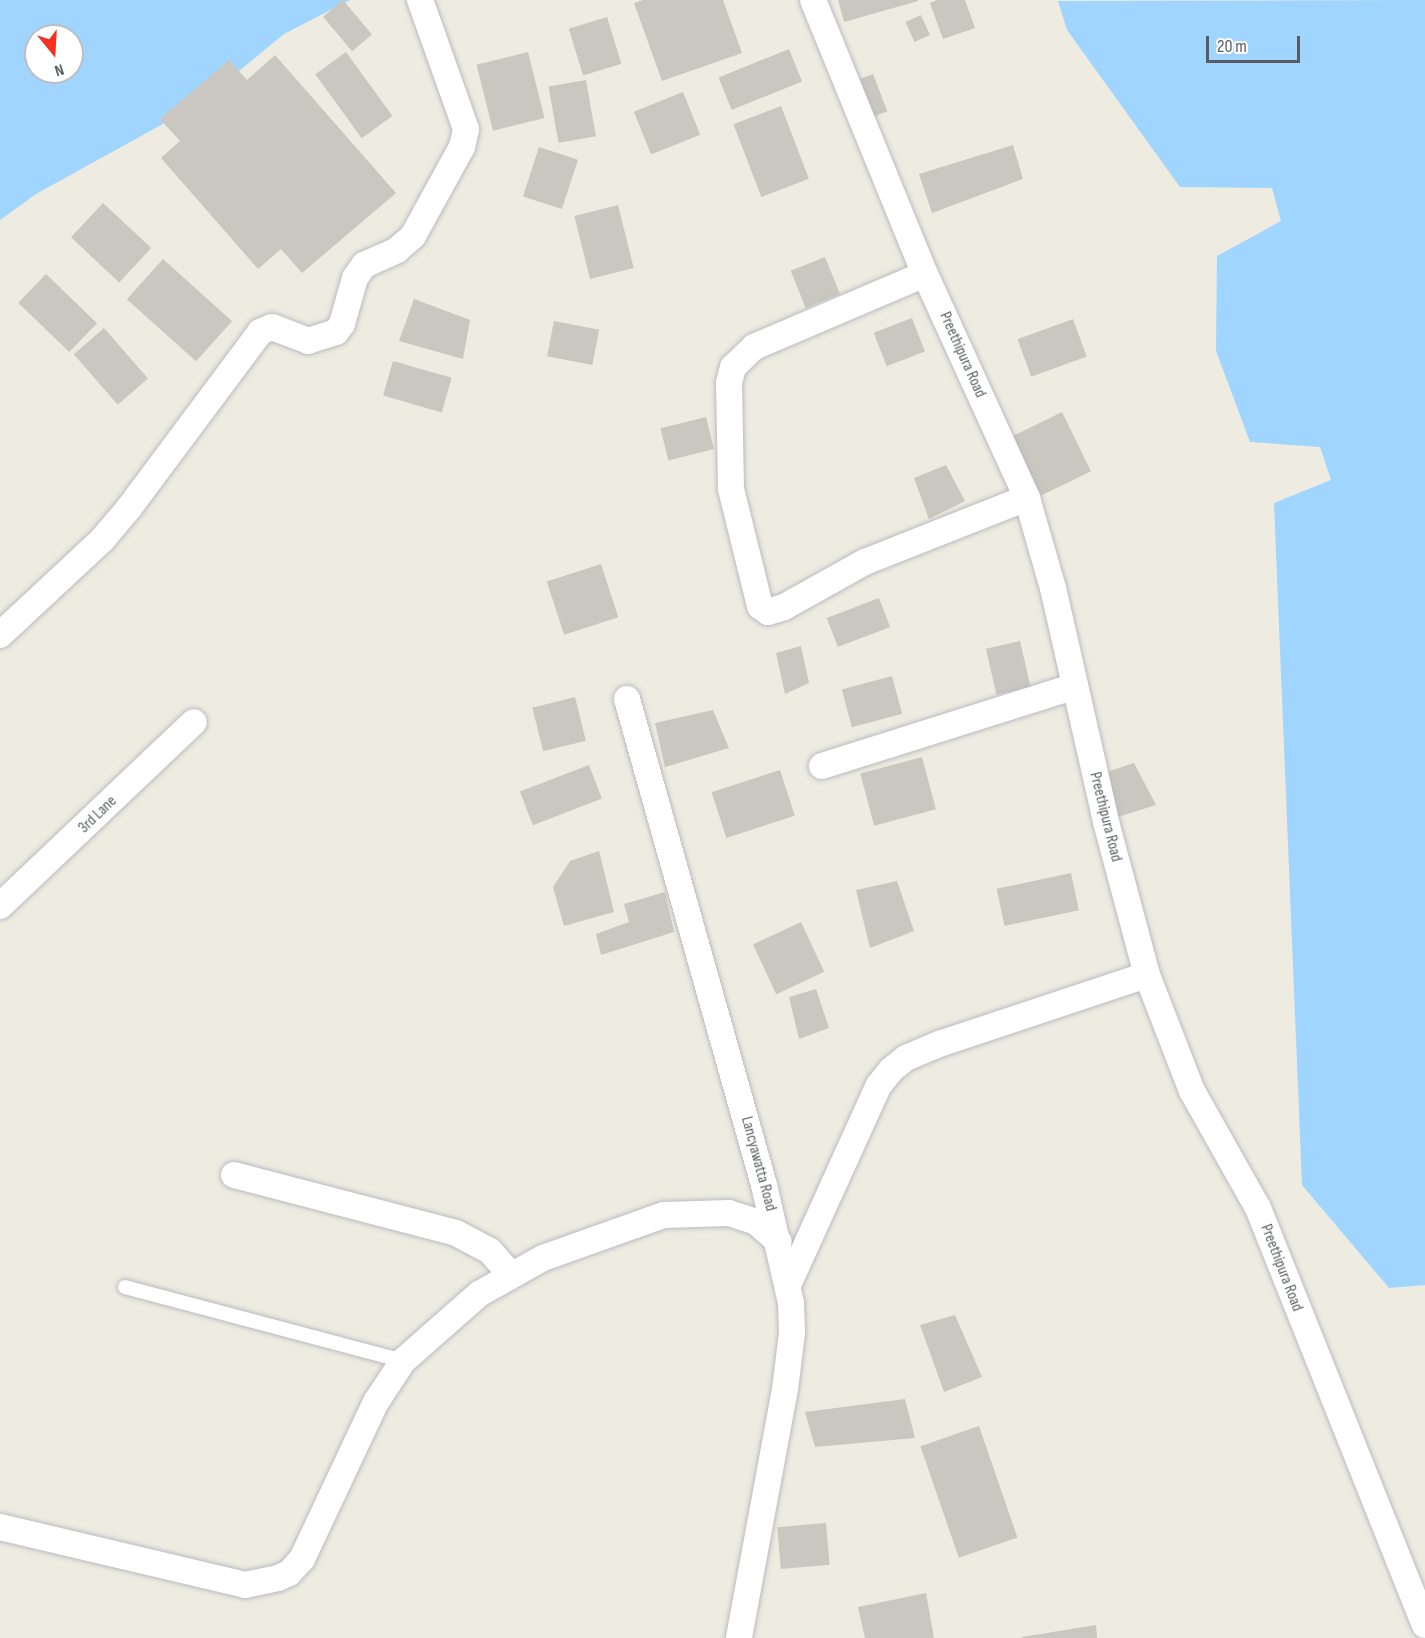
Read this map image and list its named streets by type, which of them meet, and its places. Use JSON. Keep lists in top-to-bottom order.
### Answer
{
  "streets": {
    "street": ["Preethipura Road", "3rd Lane", "Lancyawatta Road"]
  },
  "scale_bar": "20 m",
  "north": "bottom"
}
